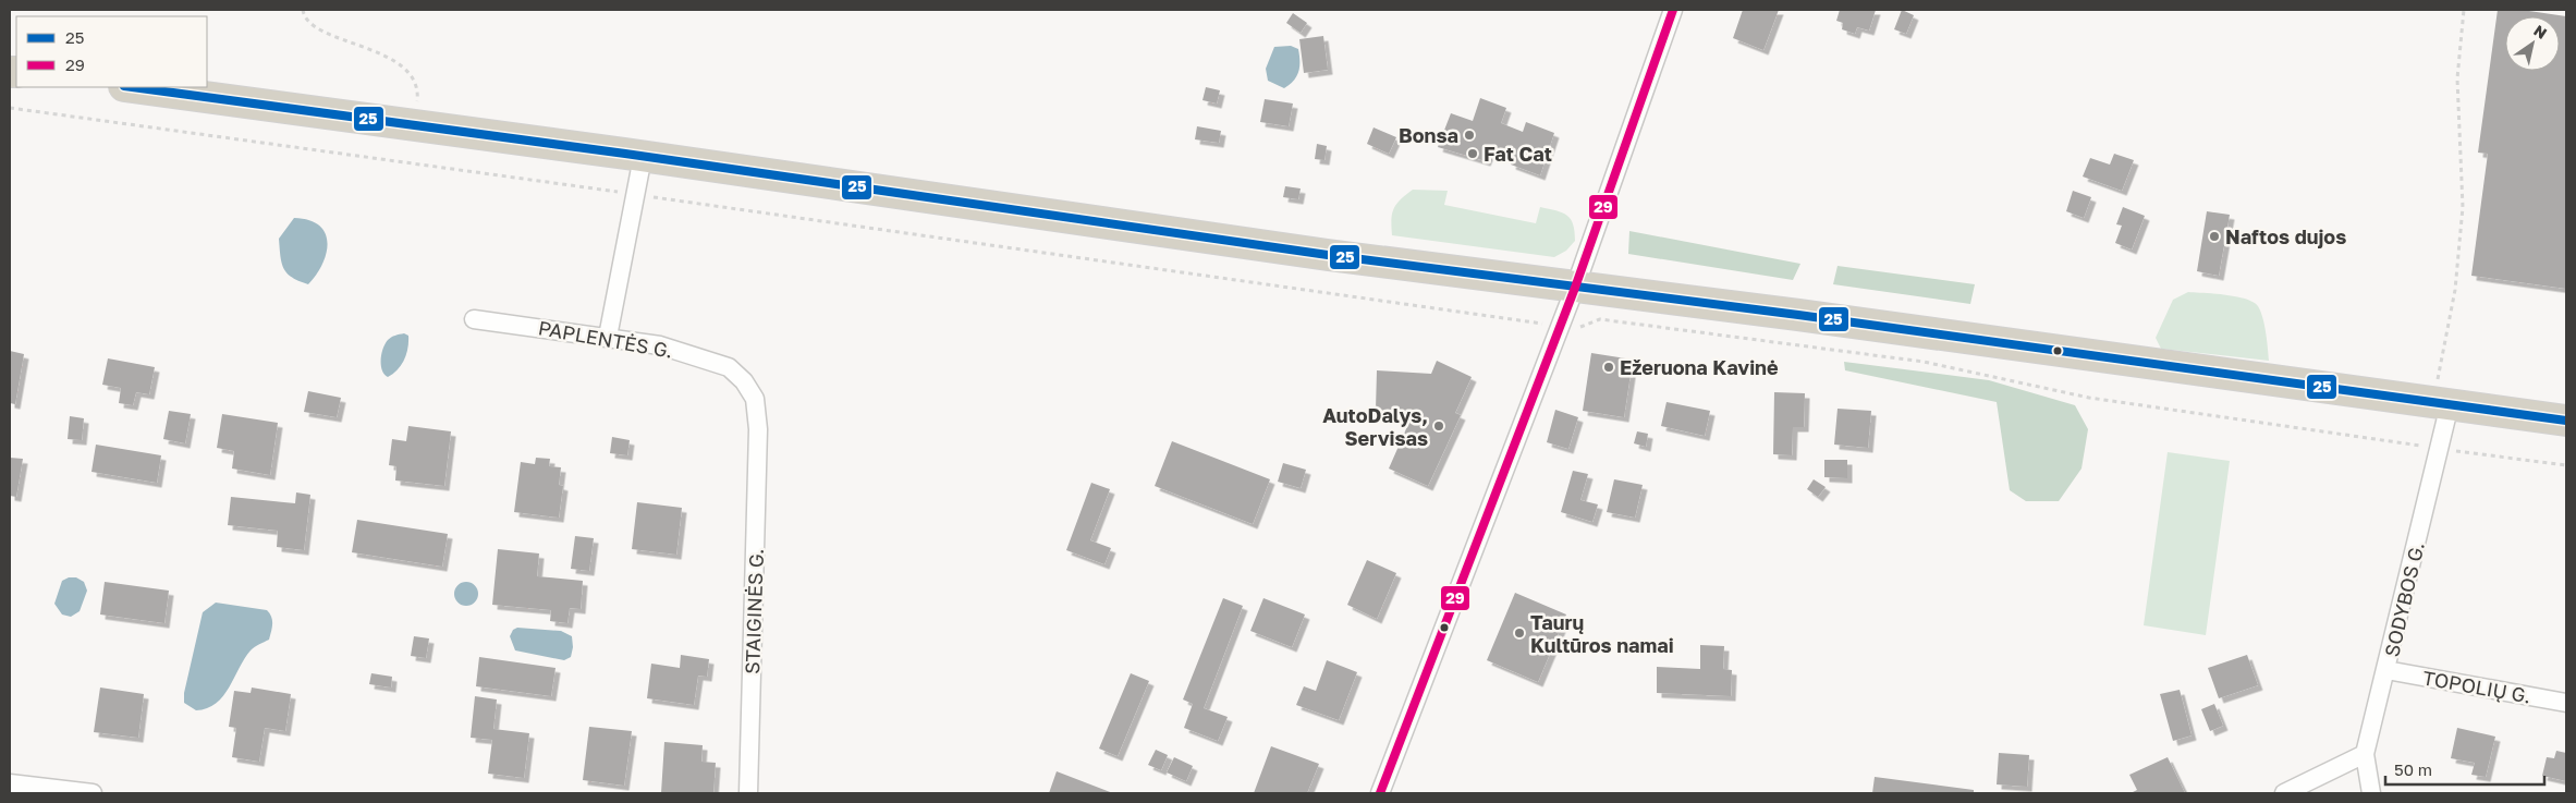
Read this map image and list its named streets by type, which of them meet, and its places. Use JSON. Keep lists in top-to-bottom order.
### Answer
{
  "streets": {
    "street": [
      "PAPLENTĖS G.",
      "SODYBOS G.",
      "STAIGINĖS G.",
      "TOPOLIŲ G."
    ]
  },
  "crossings": [
    ["PAPLENTĖS G.", "STAIGINĖS G."],
    ["SODYBOS G.", "TOPOLIŲ G."]
  ],
  "places": [
    "Bonsa",
    "Fat Cat",
    "Naftos dujos",
    "Ežeruona Kavinė",
    "AutoDalys, Servisas",
    "Taurų Kultūros namai"
  ],
  "lines": ["transit line 29", "transit line 25"],
  "legend": ["25", "29"],
  "scale_bar": "50 m",
  "north": "top right"
}
